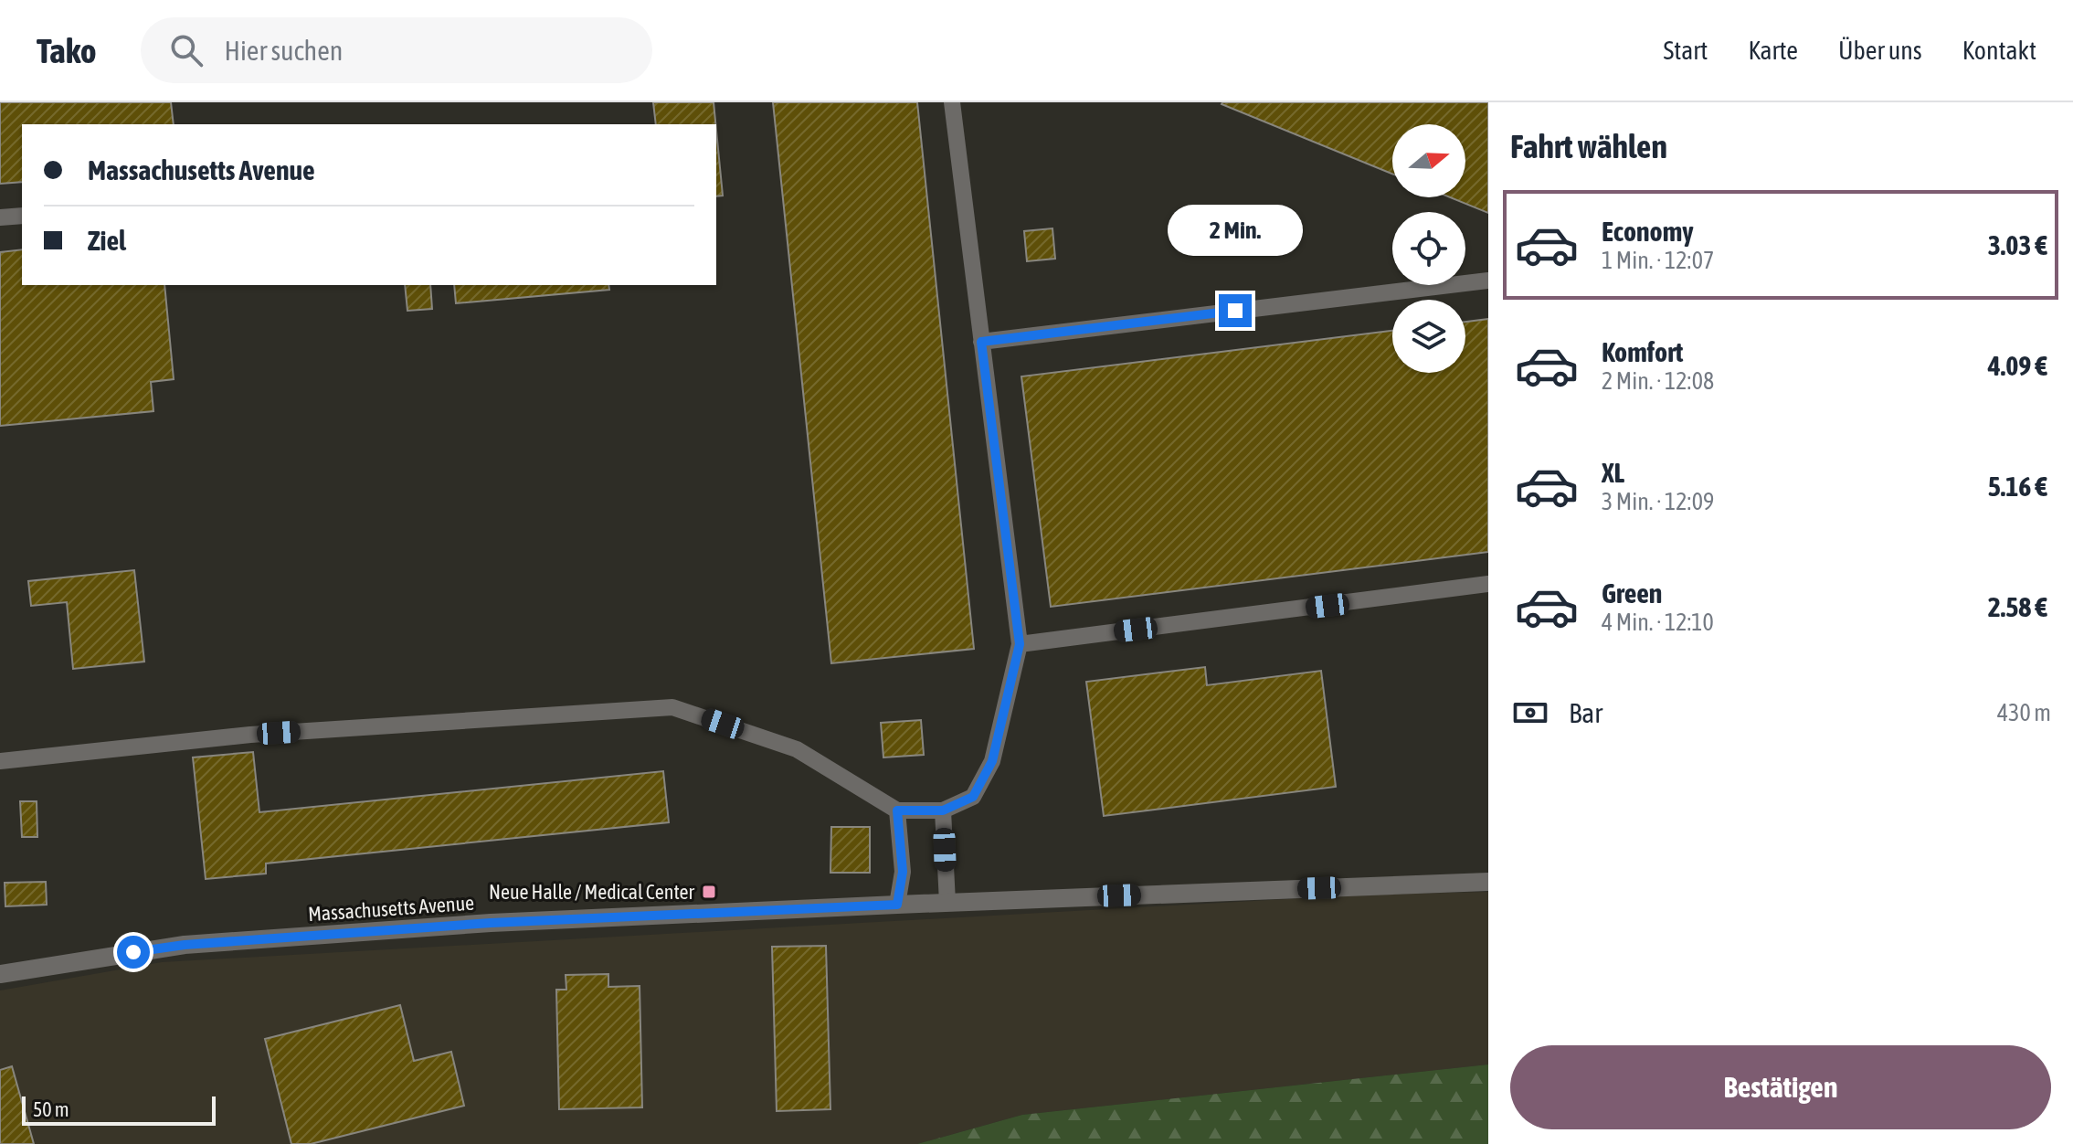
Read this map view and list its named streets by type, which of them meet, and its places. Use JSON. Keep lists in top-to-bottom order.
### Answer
{
  "streets": {
    "street": ["Massachusetts Avenue"]
  },
  "places": {
    "transit": ["Neue Halle / Medical Center"]
  },
  "scale_bar": "50 m",
  "north": "right",
  "page": {
    "header": "Tako",
    "search": "Hier suchen",
    "nav": [
      "Start",
      "Karte",
      "Über uns",
      "Kontakt"
    ],
    "heading": "Fahrt wählen",
    "banner": ["Massachusetts Avenue", "Ziel"],
    "list": [
      {
        "name": "Economy",
        "note": "1 Min. · 12:07",
        "value": "3.03 €"
      },
      {
        "name": "Komfort",
        "note": "2 Min. · 12:08",
        "value": "4.09 €"
      },
      {
        "name": "XL",
        "note": "3 Min. · 12:09",
        "value": "5.16 €"
      },
      {
        "name": "Green",
        "note": "4 Min. · 12:10",
        "value": "2.58 €"
      }
    ],
    "bubble": "2 Min.",
    "pay": ["Bar", "430 m"],
    "buttons": "Bestätigen",
    "scale": "50 m"
  }
}
